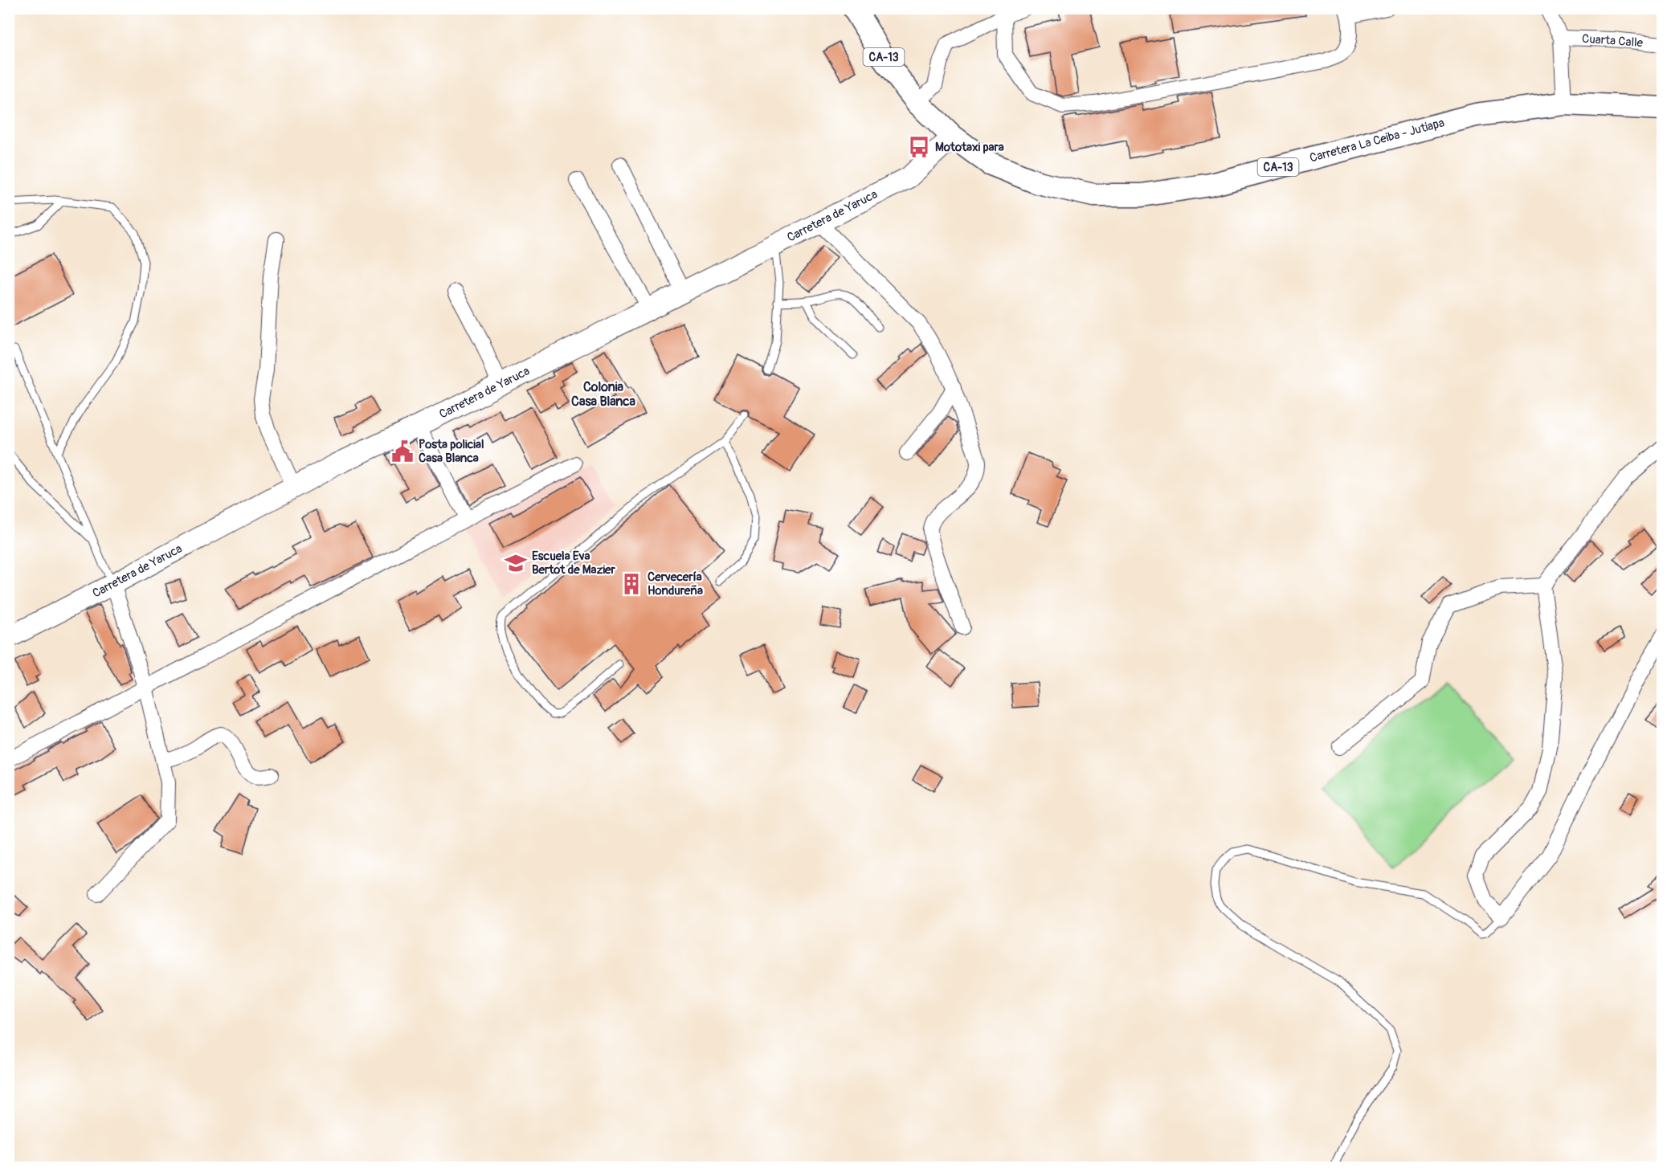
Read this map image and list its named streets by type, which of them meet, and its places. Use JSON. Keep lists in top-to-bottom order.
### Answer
{
  "streets": {
    "main road": ["CA-13", "Carretera La Ceiba - Jutiapa"],
    "street": ["Cuarta Calle", "Carretera de Yaruca"]
  },
  "crossings": [
    ["Carretera La Ceiba - Jutiapa", "Carretera de Yaruca"]
  ],
  "districts": ["Colonia Casa Blanca"],
  "places": {
    "bus stop": ["Mototaxi para"],
    "public building": ["Posta policial Casa Blanca"],
    "school or university": ["Escuela Eva Bertot de Mazier"],
    "building": ["Cervecería Hondureña"]
  }
}
